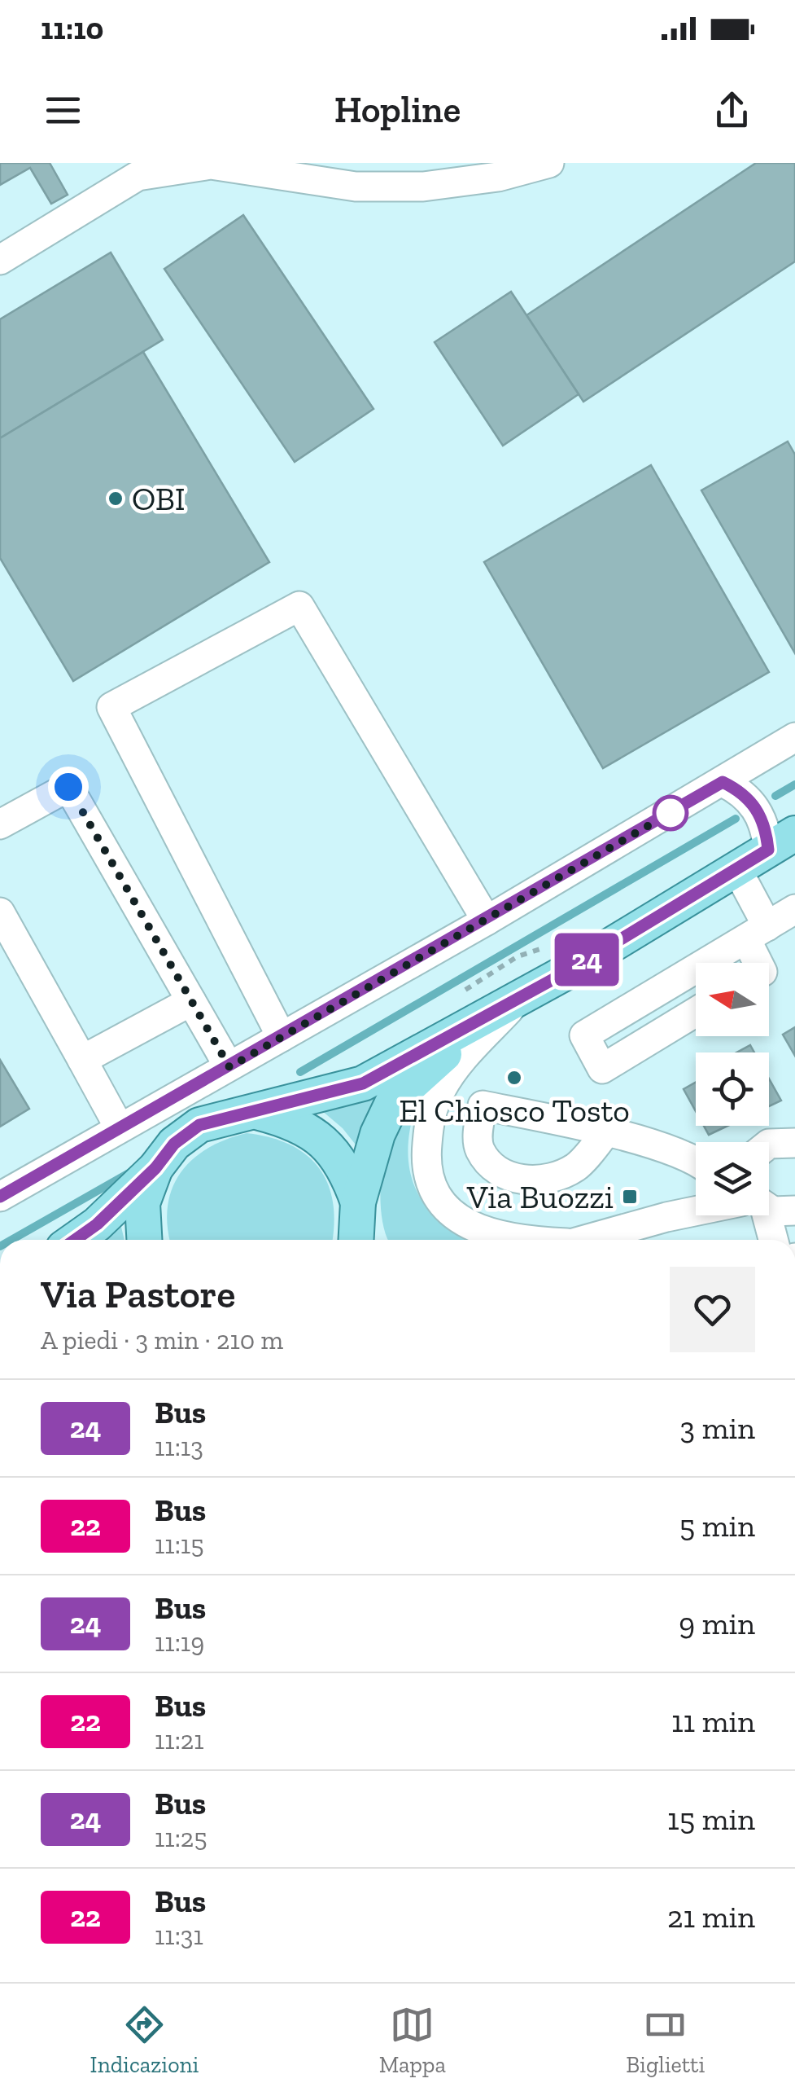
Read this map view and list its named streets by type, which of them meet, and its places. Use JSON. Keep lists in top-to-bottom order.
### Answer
{
  "places": {
    "other": ["OBI", "El Chiosco Tosto"],
    "transit": ["Via Buozzi"]
  },
  "lines": ["bus line 24"],
  "north": "left",
  "page": {
    "status": "11:10",
    "header": "Hopline",
    "on_map": "24",
    "heading": ["Via Pastore", "A piedi · 3 min · 210 m"],
    "list": [
      {
        "mark": "24",
        "name": "Bus",
        "note": "11:13",
        "value": "3 min"
      },
      {
        "mark": "22",
        "name": "Bus",
        "note": "11:15",
        "value": "5 min"
      },
      {
        "mark": "24",
        "name": "Bus",
        "note": "11:19",
        "value": "9 min"
      },
      {
        "mark": "22",
        "name": "Bus",
        "note": "11:21",
        "value": "11 min"
      },
      {
        "mark": "24",
        "name": "Bus",
        "note": "11:25",
        "value": "15 min"
      },
      {
        "mark": "22",
        "name": "Bus",
        "note": "11:31",
        "value": "21 min"
      }
    ],
    "tabs": ["Indicazioni", "Mappa", "Biglietti"]
  }
}
